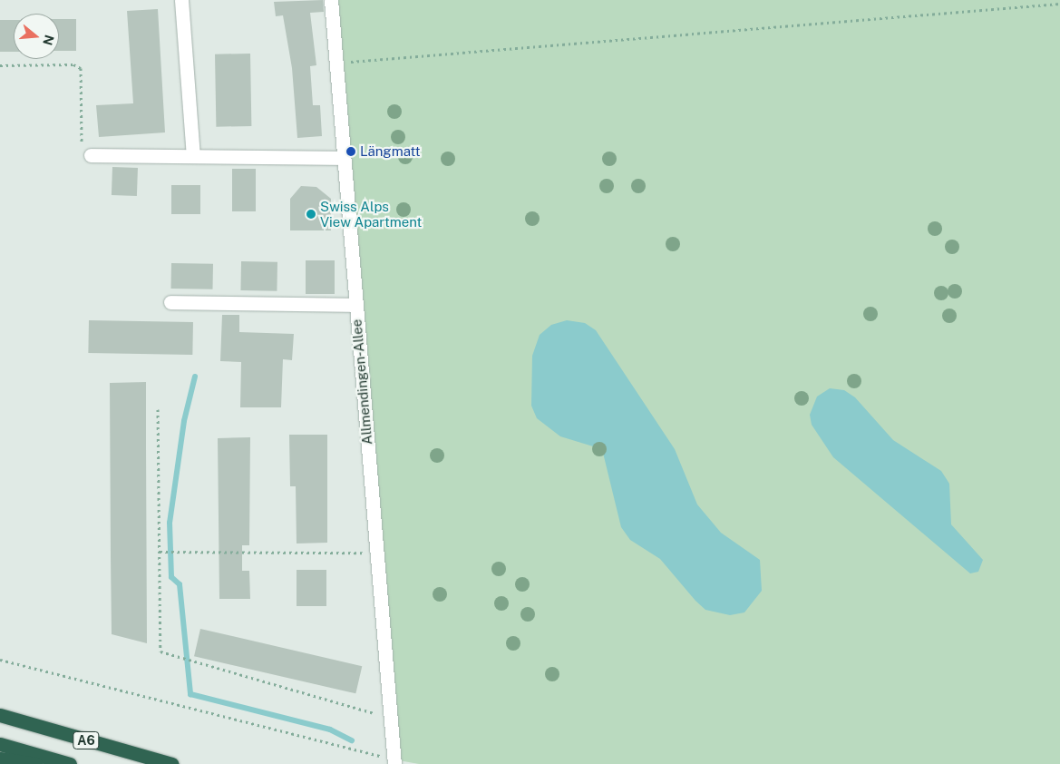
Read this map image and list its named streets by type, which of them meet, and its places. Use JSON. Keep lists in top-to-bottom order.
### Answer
{
  "streets": {
    "highway": ["A6"],
    "street": ["Allmendingen-Allee"]
  },
  "places": ["Längmatt", "Swiss Alps View Apartment"],
  "north": "right"
}
